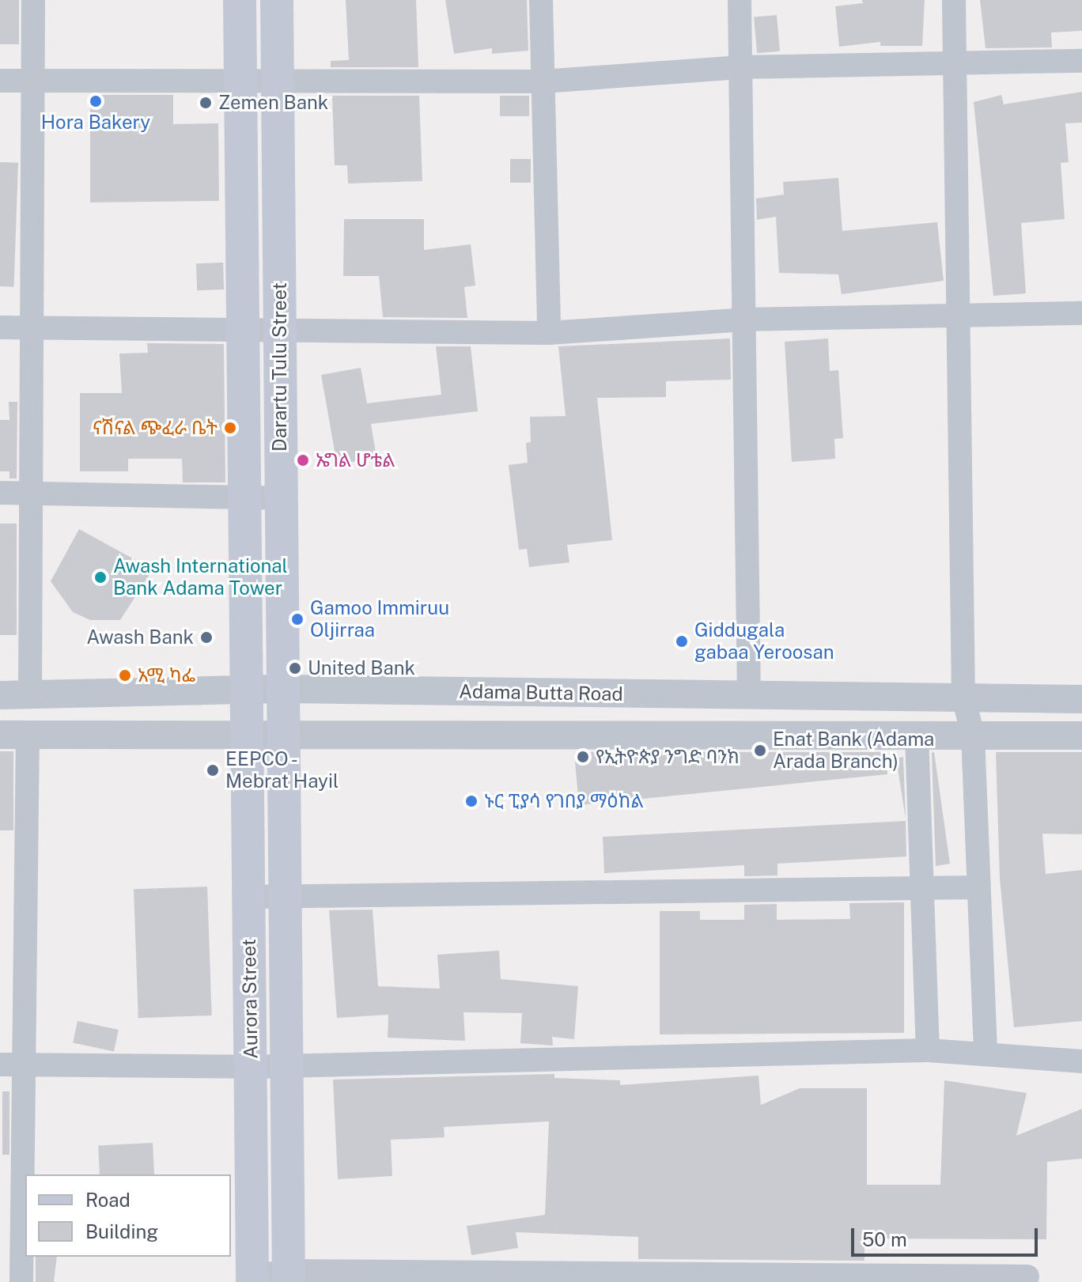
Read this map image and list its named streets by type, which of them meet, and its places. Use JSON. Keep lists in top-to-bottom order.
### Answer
{
  "streets": {
    "main road": ["Darartu Tulu Street", "Aurora Street"],
    "street": ["Adama Butta Road"]
  },
  "crossings": [
    ["Darartu Tulu Street", "Adama Butta Road"],
    ["Darartu Tulu Street", "Aurora Street"],
    ["Adama Butta Road", "Aurora Street"]
  ],
  "places": [
    "Hora Bakery",
    "Zemen Bank",
    "ናሽናል ጭፈራ ቤት",
    "ኤግል ሆቴል",
    "Awash International Bank Adama Tower",
    "Gamoo Immiruu Oljirraa",
    "Awash Bank",
    "Giddugala gabaa Yeroosan",
    "United Bank",
    "አሚ ካፌ",
    "Enat Bank (Adama Arada Branch)",
    "የኢትዮጵያ ንግድ ባንክ",
    "EEPCO - Mebrat Hayil",
    "ኑር ፒያሳ የገበያ ማዕከል"
  ],
  "legend": ["Road", "Building"],
  "scale_bar": "50 m"
}
